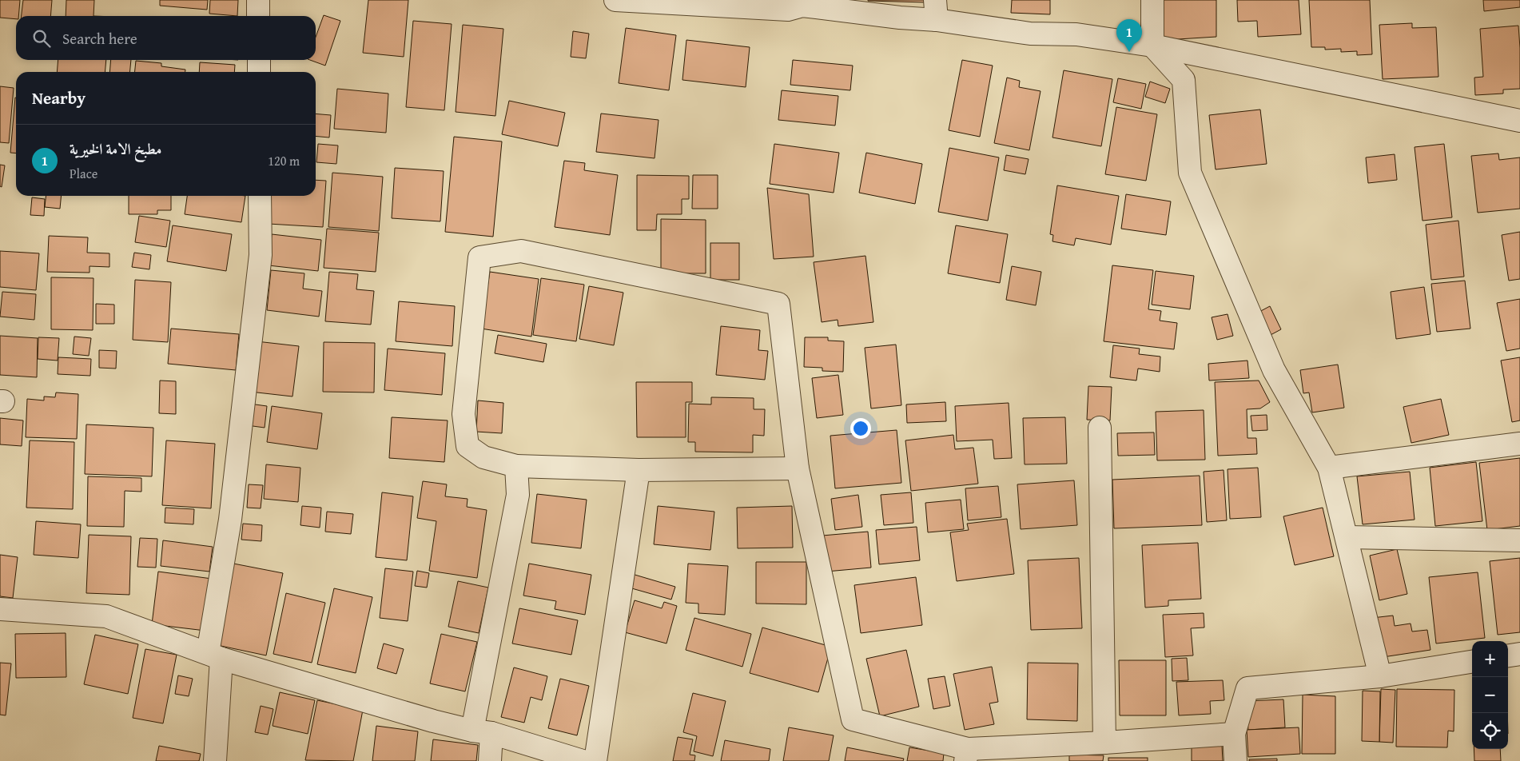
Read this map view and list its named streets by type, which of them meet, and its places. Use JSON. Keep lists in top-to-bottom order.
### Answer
{
  "page": {
    "search": "Search here",
    "pins": "1",
    "heading": "Nearby",
    "list": [
      {
        "mark": "1",
        "name": "مطبخ الامة الخيرية",
        "note": "Place",
        "value": "120 m"
      }
    ],
    "map_buttons": ["+", "−"]
  }
}
